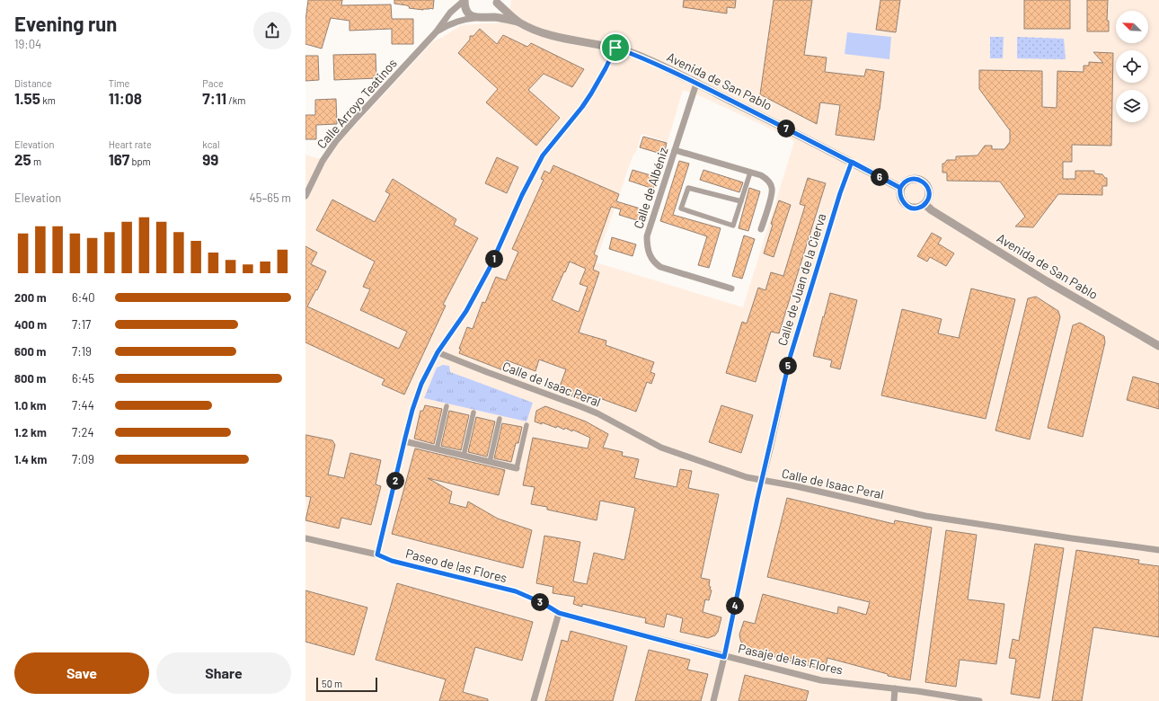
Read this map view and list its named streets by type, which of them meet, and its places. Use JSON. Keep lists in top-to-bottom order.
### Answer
{
  "streets": {
    "street": [
      "Avenida de San Pablo",
      "Calle Arroyo Teatinos",
      "Calle de Albéniz",
      "Calle de Juan de la Cierva",
      "Calle de Isaac Peral",
      "Paseo de las Flores",
      "Pasaje de las Flores"
    ]
  },
  "crossings": [
    ["Avenida de San Pablo", "Calle de Albéniz"],
    ["Avenida de San Pablo", "Calle de Juan de la Cierva"],
    ["Calle de Juan de la Cierva", "Calle de Isaac Peral"],
    ["Calle de Juan de la Cierva", "Paseo de las Flores"],
    ["Calle de Juan de la Cierva", "Pasaje de las Flores"],
    ["Paseo de las Flores", "Pasaje de las Flores"]
  ],
  "scale_bar": "50 m",
  "north": "top left",
  "page": {
    "heading": ["Evening run", "19:04"],
    "stats": [
      ["Distance", "1.55 km"],
      ["Time", "11:08"],
      ["Pace", "7:11 /km"],
      ["Elevation", "25 m"],
      ["Heart rate", "167 bpm"],
      ["kcal", "99"]
    ],
    "pins": [
      "7",
      "6",
      "1",
      "5",
      "2",
      "3",
      "4"
    ],
    "chart": ["Elevation", "45–65 m"],
    "list": [
      {
        "name": "200 m",
        "note": "6:40"
      },
      {
        "name": "400 m",
        "note": "7:17"
      },
      {
        "name": "600 m",
        "note": "7:19"
      },
      {
        "name": "800 m",
        "note": "6:45"
      },
      {
        "name": "1.0 km",
        "note": "7:44"
      },
      {
        "name": "1.2 km",
        "note": "7:24"
      },
      {
        "name": "1.4 km",
        "note": "7:09"
      }
    ],
    "buttons": ["Save", "Share"],
    "scale": "50 m"
  }
}
